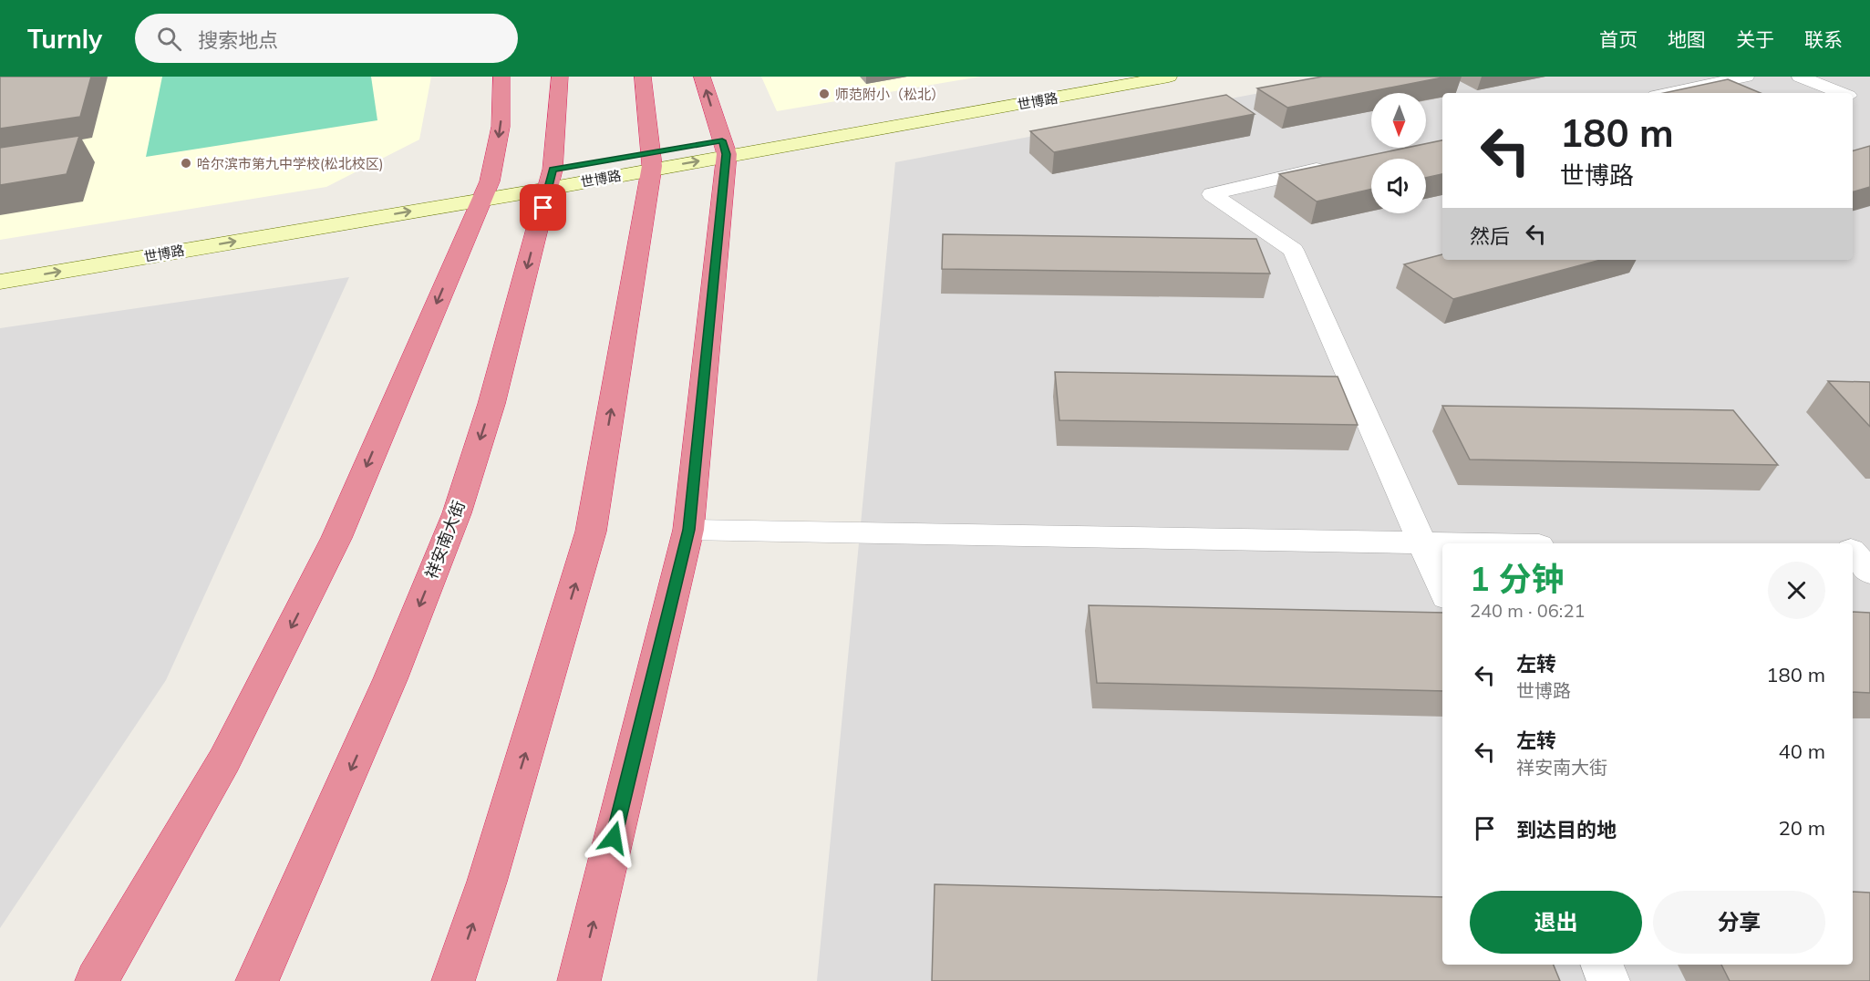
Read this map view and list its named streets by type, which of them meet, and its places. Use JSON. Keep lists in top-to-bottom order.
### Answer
{
  "streets": {
    "highway": ["祥安南大街"],
    "main road": ["世博路"]
  },
  "crossings": [
    ["世博路", "祥安南大街"]
  ],
  "places": ["师范附小（松北）", "哈尔滨市第九中学校(松北校区)"],
  "north": "bottom",
  "page": {
    "header": "Turnly",
    "search": "搜索地点",
    "nav": [
      "首页",
      "地图",
      "关于",
      "联系"
    ],
    "turn": ["180 m", "世博路"],
    "then": "然后",
    "heading": ["1 分钟", "240 m · 06:21"],
    "list": [
      {
        "name": "左转",
        "note": "世博路",
        "value": "180 m"
      },
      {
        "name": "左转",
        "note": "祥安南大街",
        "value": "40 m"
      },
      {
        "name": "到达目的地",
        "value": "20 m"
      }
    ],
    "buttons": ["退出", "分享"]
  }
}
